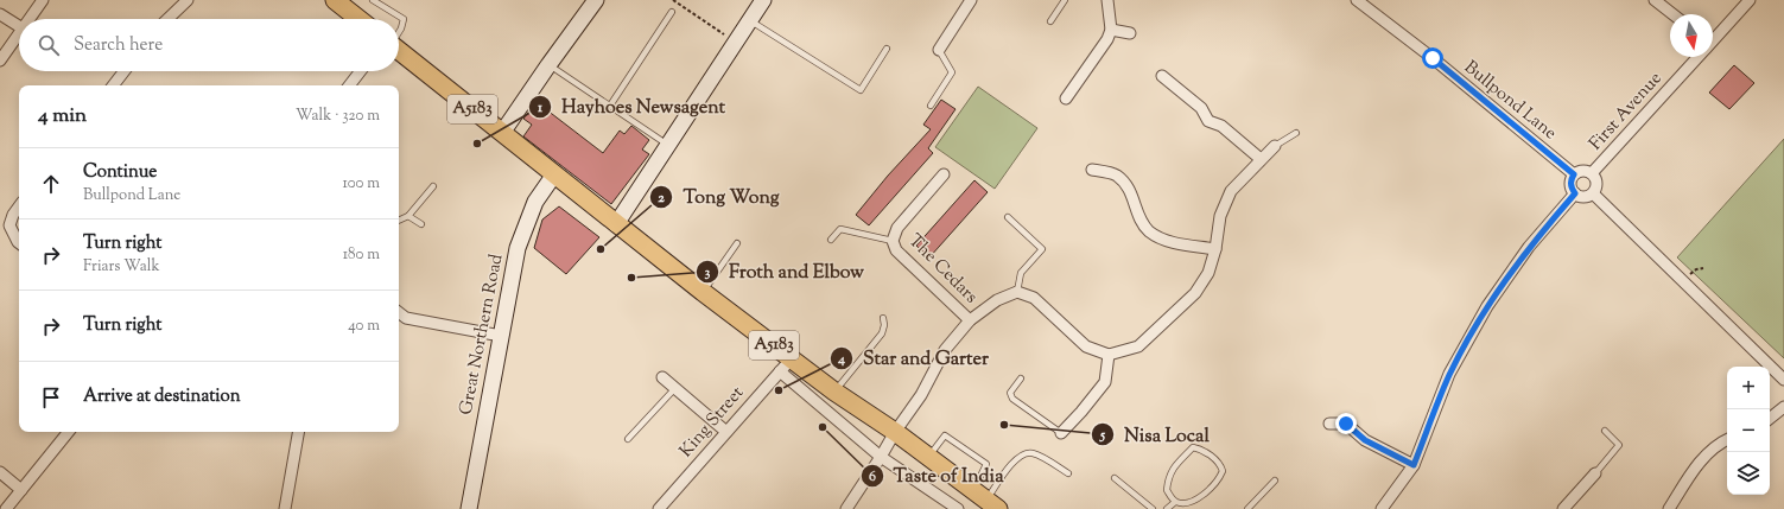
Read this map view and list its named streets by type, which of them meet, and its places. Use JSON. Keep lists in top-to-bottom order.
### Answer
{
  "streets": {
    "main road": ["A5183"],
    "street": [
      "Bullpond Lane",
      "First Avenue",
      "The Cedars",
      "Great Northern Road",
      "King Street"
    ]
  },
  "crossings": [
    ["Bullpond Lane", "First Avenue"],
    ["A5183", "Great Northern Road"],
    ["A5183", "King Street"]
  ],
  "places": [
    "Hayhoes Newsagent",
    "Tong Wong",
    "Froth and Elbow",
    "Star and Garter",
    "Nisa Local",
    "Taste of India"
  ],
  "north": "bottom",
  "page": {
    "search": "Search here",
    "heading": ["4 min", "Walk · 320 m"],
    "list": [
      ["Continue", "Bullpond Lane", "100 m"],
      ["Turn right", "Friars Walk", "180 m"],
      ["Turn right", "40 m"],
      "Arrive at destination"
    ],
    "map_buttons": ["+", "−"]
  }
}
